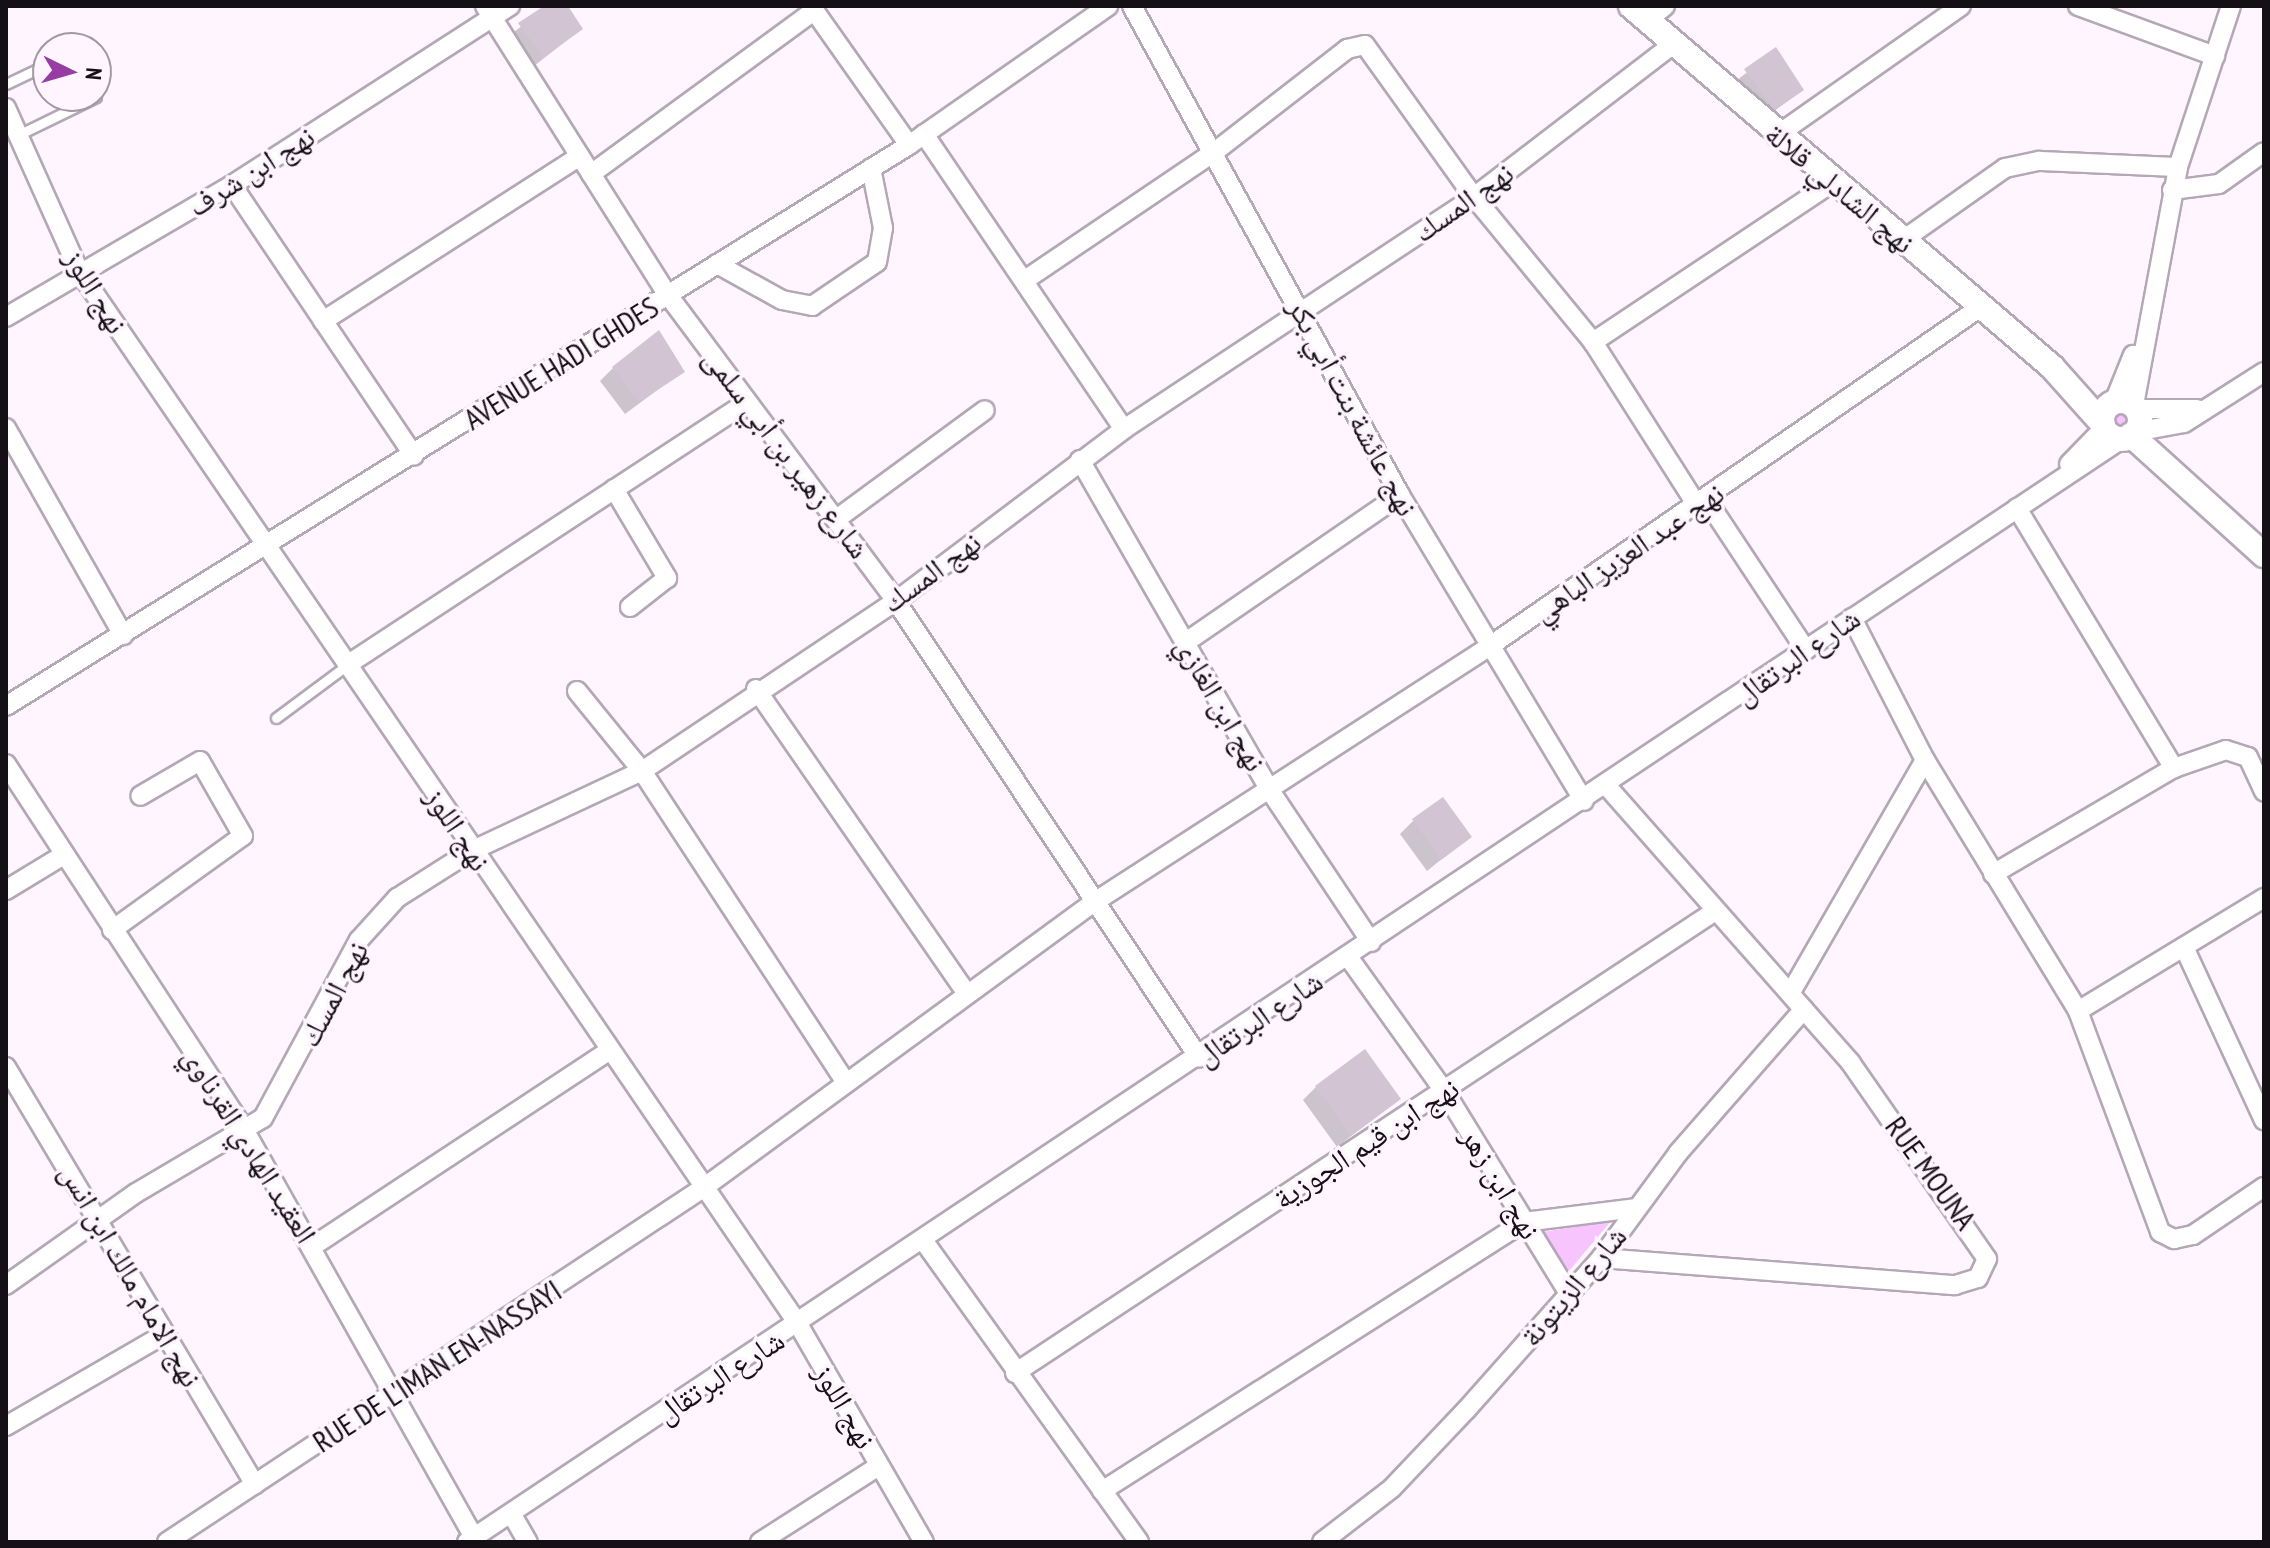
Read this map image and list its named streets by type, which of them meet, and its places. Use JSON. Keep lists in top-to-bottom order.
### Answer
{
  "streets": {
    "street": [
      "نهج ابن شرف",
      "نهج الشادلي قلالة",
      "نهج المسك",
      "نهج اللوز",
      "AVENUE HADI GHDES",
      "نهج عائشة بنت أبي بكر",
      "شارع زهير بن أبي سلمى",
      "نهج عبد العزيز الباهي",
      "شارع البرتقال",
      "نهج ابن الغازي",
      "نهج ابن قيم الجوزية",
      "العقيد الهادي القرناوي",
      "RUE MOUNA",
      "نهج ابن زهر",
      "نهج الامام مالك ابن انس",
      "شارع الزيتونة",
      "RUE DE L'IMAN EN-NASSAYI"
    ]
  },
  "crossings": [
    ["نهج ابن شرف", "نهج اللوز"],
    ["نهج ابن شرف", "شارع زهير بن أبي سلمى"],
    ["نهج الشادلي قلالة", "نهج المسك"],
    ["نهج الشادلي قلالة", "نهج عبد العزيز الباهي"],
    ["نهج الشادلي قلالة", "شارع البرتقال"],
    ["نهج المسك", "نهج اللوز"],
    ["نهج المسك", "نهج عائشة بنت أبي بكر"],
    ["نهج المسك", "شارع زهير بن أبي سلمى"],
    ["نهج المسك", "نهج ابن الغازي"],
    ["نهج المسك", "العقيد الهادي القرناوي"],
    ["نهج المسك", "نهج الامام مالك ابن انس"],
    ["نهج اللوز", "AVENUE HADI GHDES"],
    ["نهج اللوز", "شارع البرتقال"],
    ["نهج اللوز", "RUE DE L'IMAN EN-NASSAYI"],
    ["AVENUE HADI GHDES", "شارع زهير بن أبي سلمى"],
    ["نهج عائشة بنت أبي بكر", "نهج عبد العزيز الباهي"],
    ["نهج عائشة بنت أبي بكر", "شارع البرتقال"],
    ["شارع زهير بن أبي سلمى", "نهج عبد العزيز الباهي"],
    ["شارع زهير بن أبي سلمى", "شارع البرتقال"],
    ["نهج عبد العزيز الباهي", "نهج ابن الغازي"],
    ["نهج عبد العزيز الباهي", "RUE DE L'IMAN EN-NASSAYI"],
    ["شارع البرتقال", "نهج ابن الغازي"],
    ["شارع البرتقال", "العقيد الهادي القرناوي"],
    ["شارع البرتقال", "RUE MOUNA"],
    ["شارع البرتقال", "نهج ابن زهر"],
    ["نهج ابن قيم الجوزية", "RUE MOUNA"],
    ["نهج ابن قيم الجوزية", "نهج ابن زهر"],
    ["العقيد الهادي القرناوي", "RUE DE L'IMAN EN-NASSAYI"],
    ["RUE MOUNA", "شارع الزيتونة"],
    ["نهج ابن زهر", "شارع الزيتونة"],
    ["نهج الامام مالك ابن انس", "RUE DE L'IMAN EN-NASSAYI"]
  ],
  "north": "right"
}
